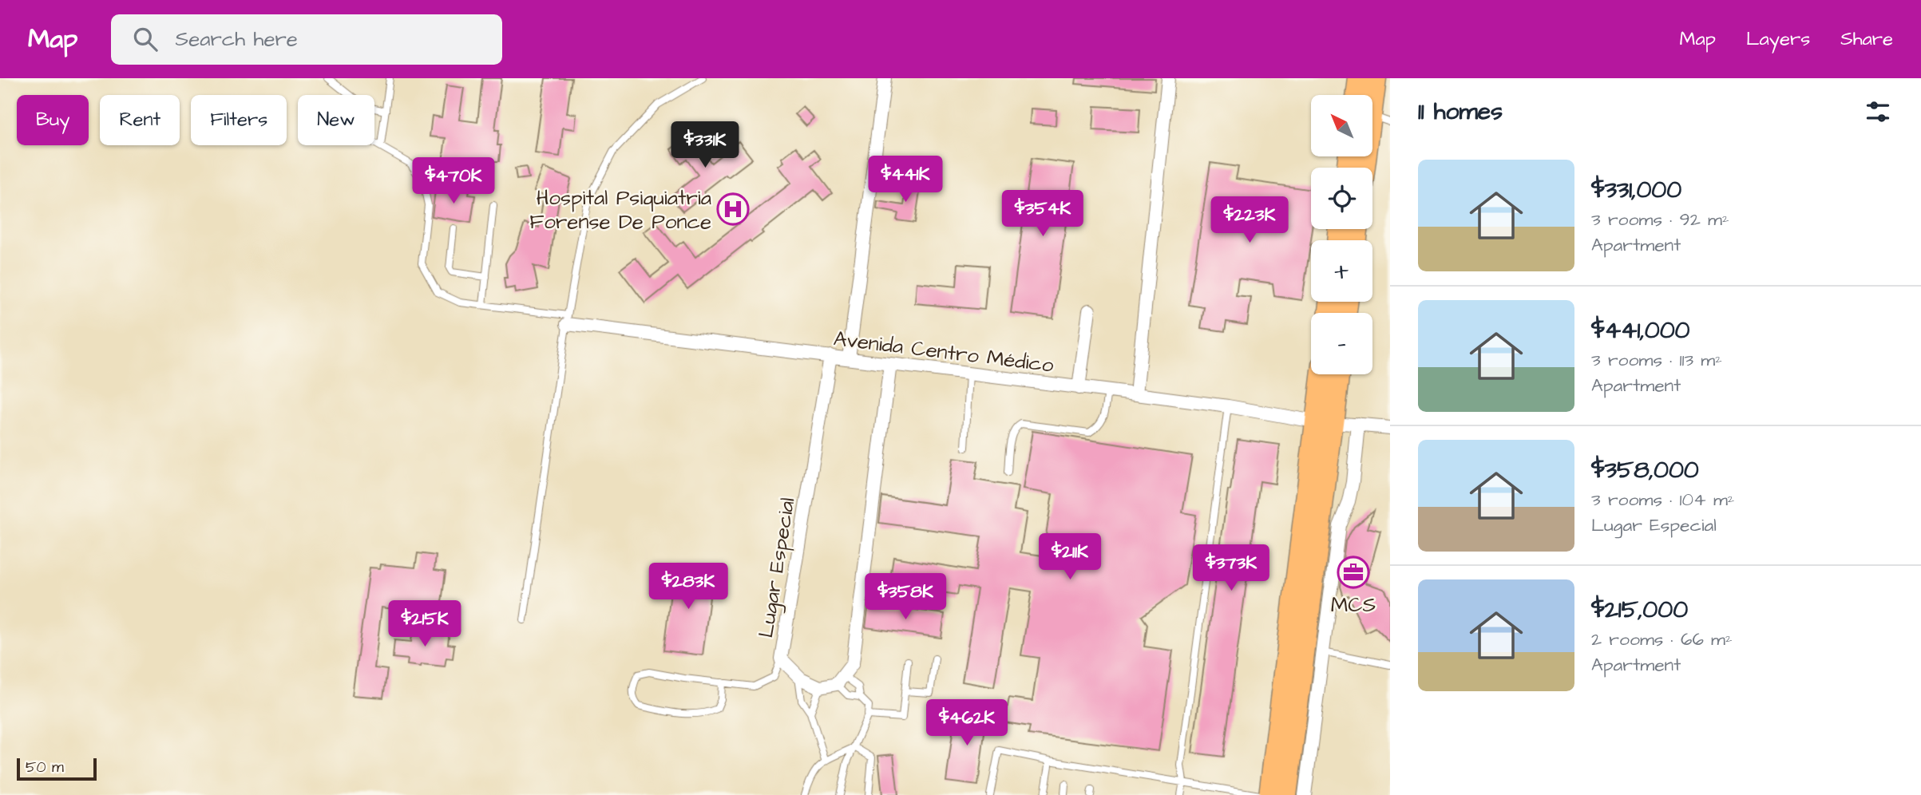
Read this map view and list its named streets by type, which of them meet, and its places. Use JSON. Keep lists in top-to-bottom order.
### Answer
{
  "streets": {
    "street": ["Avenida Centro Médico", "Lugar Especial"]
  },
  "crossings": [
    ["Avenida Centro Médico", "Lugar Especial"]
  ],
  "places": {
    "hospital": ["Hospital Psiquiatria Forense De Ponce"],
    "office": ["MCS"]
  },
  "scale_bar": "50 m",
  "north": "top left",
  "page": {
    "header": "Map",
    "search": "Search here",
    "nav": ["Map", "Layers", "Share"],
    "heading": "11 homes",
    "map_buttons": ["+", "−"],
    "chip": [
      "Buy",
      "Rent",
      "Filters",
      "New"
    ],
    "price": [
      "$331K",
      "$441K",
      "$470K",
      "$354K",
      "$223K",
      "$211K",
      "$373K",
      "$283K",
      "$358K",
      "$215K",
      "$462K"
    ],
    "list": [
      {
        "name": "$331,000",
        "note": "3 rooms · 92 m² · Apartment"
      },
      {
        "name": "$441,000",
        "note": "3 rooms · 113 m² · Apartment"
      },
      {
        "name": "$358,000",
        "note": "3 rooms · 104 m² · Lugar Especial"
      },
      {
        "name": "$215,000",
        "note": "2 rooms · 66 m² · Apartment"
      }
    ],
    "scale": "50 m"
  }
}
